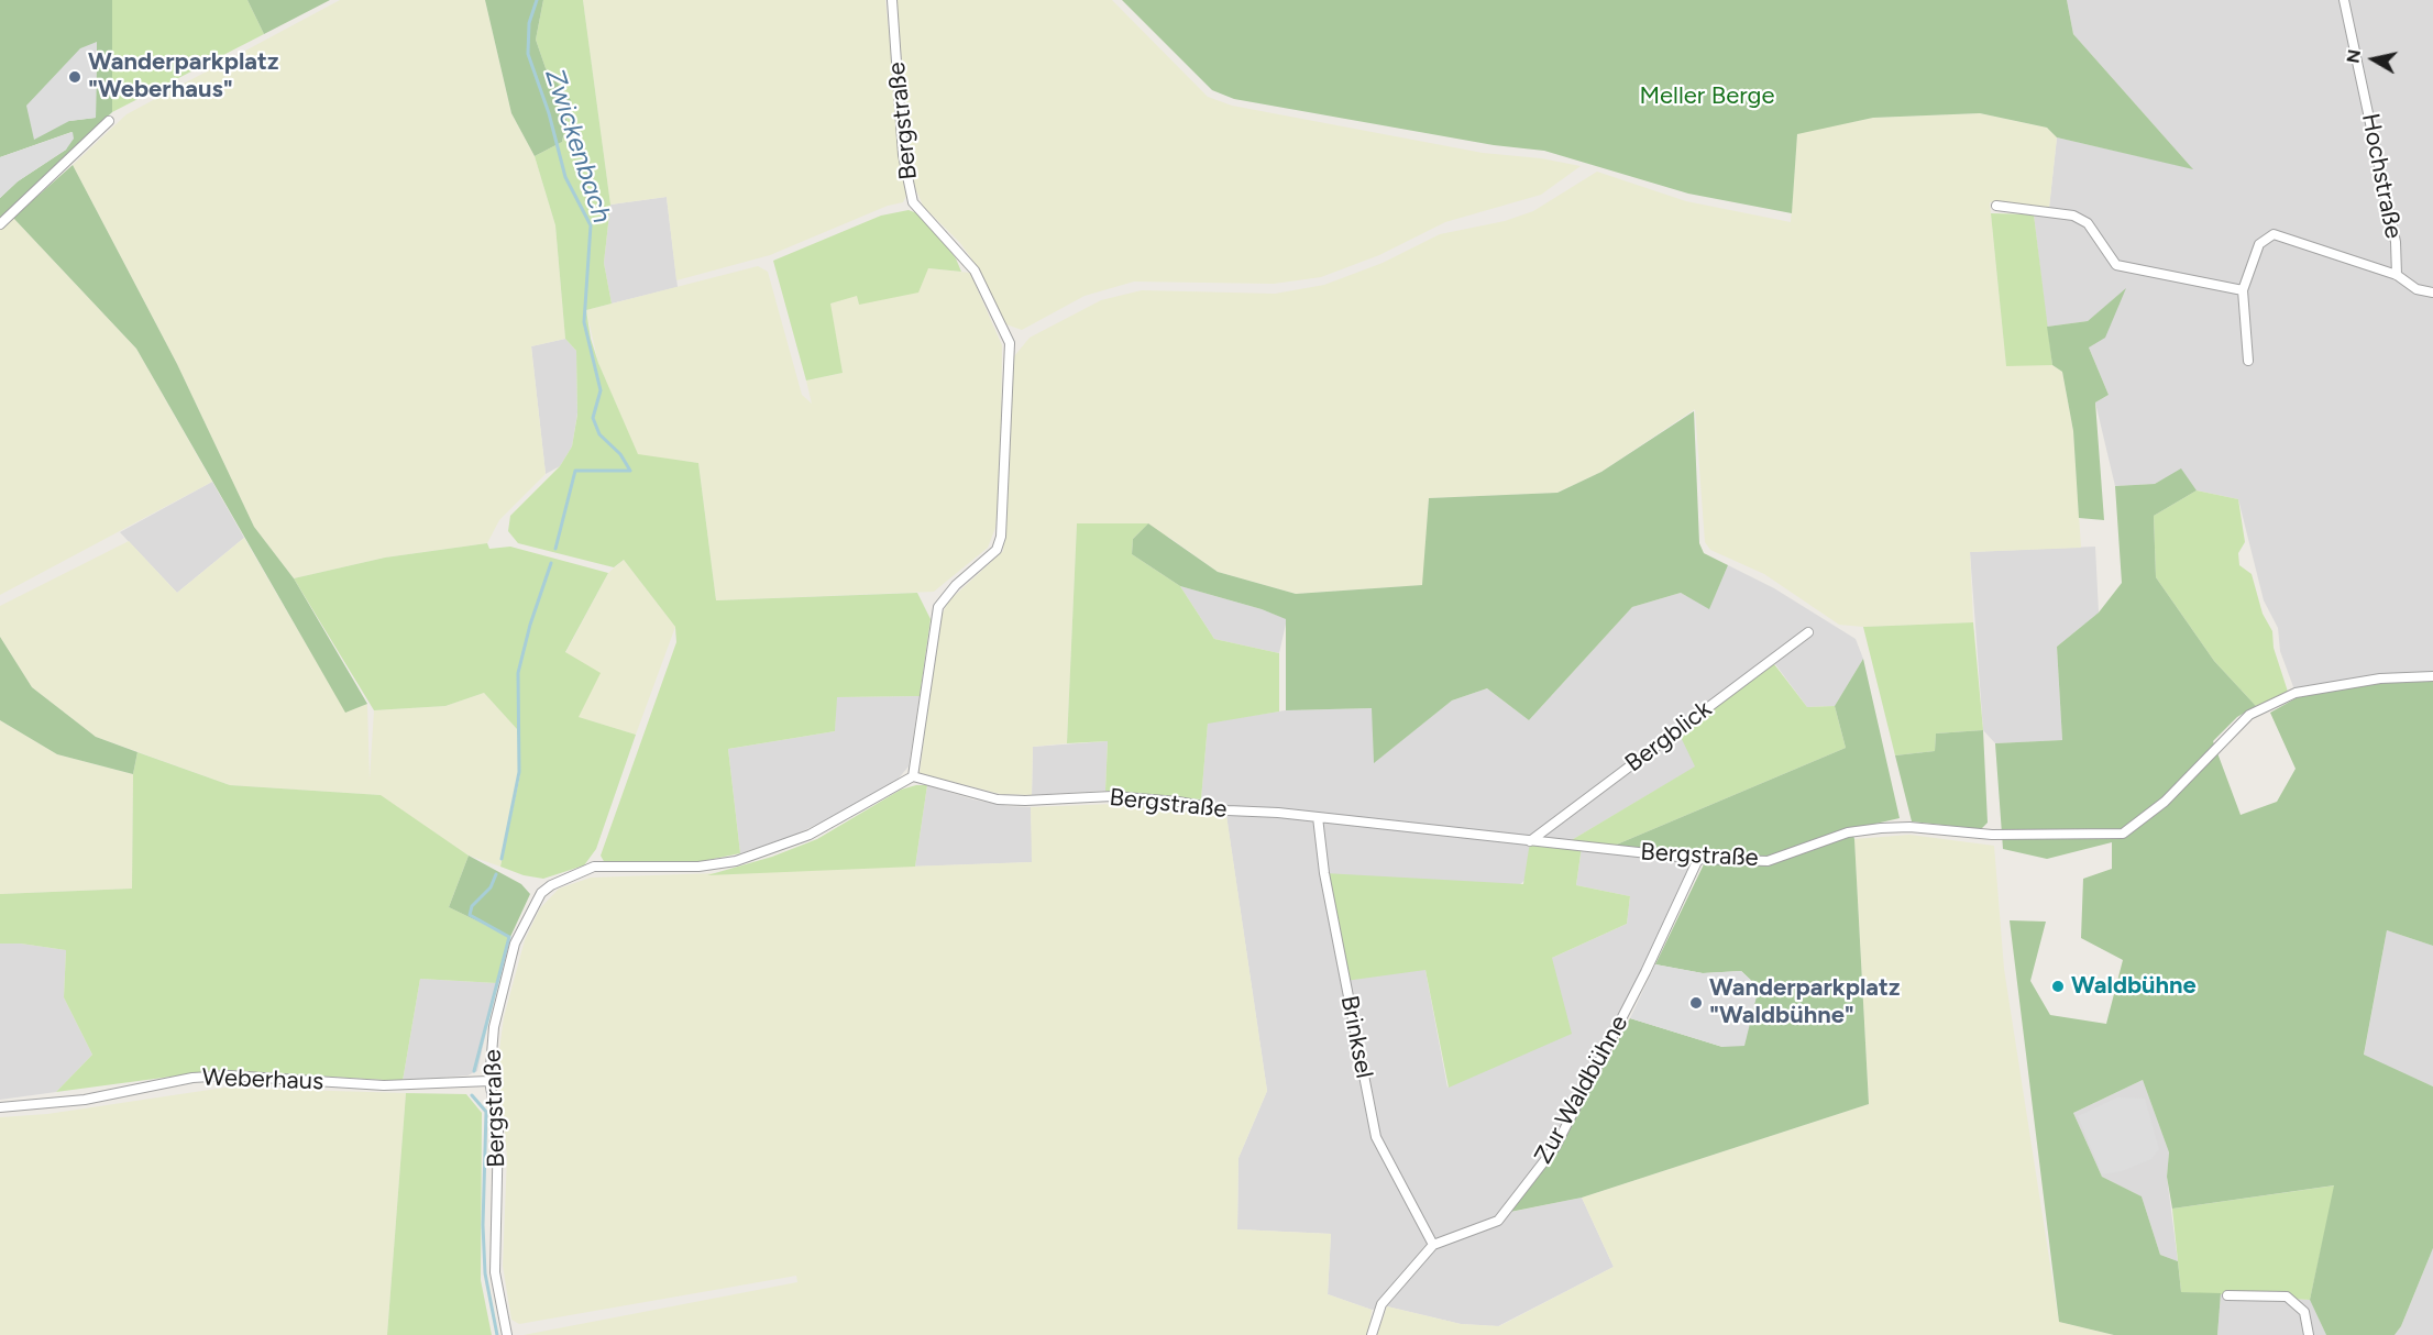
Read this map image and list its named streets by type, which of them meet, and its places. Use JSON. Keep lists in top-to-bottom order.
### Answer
{
  "streets": {
    "street": [
      "Bergstraße",
      "Hochstraße",
      "Bergblick",
      "Brinksel",
      "Weberhaus",
      "Zur Waldbühne"
    ]
  },
  "crossings": [
    ["Bergstraße", "Bergblick"],
    ["Bergstraße", "Brinksel"],
    ["Bergstraße", "Weberhaus"],
    ["Bergstraße", "Zur Waldbühne"],
    ["Brinksel", "Zur Waldbühne"]
  ],
  "water": ["Zwickenbach"],
  "parks": ["Meller Berge"],
  "places": ["Wanderparkplatz \"Weberhaus\"", "Waldbühne", "Wanderparkplatz \"Waldbühne\""],
  "north": "left"
}
